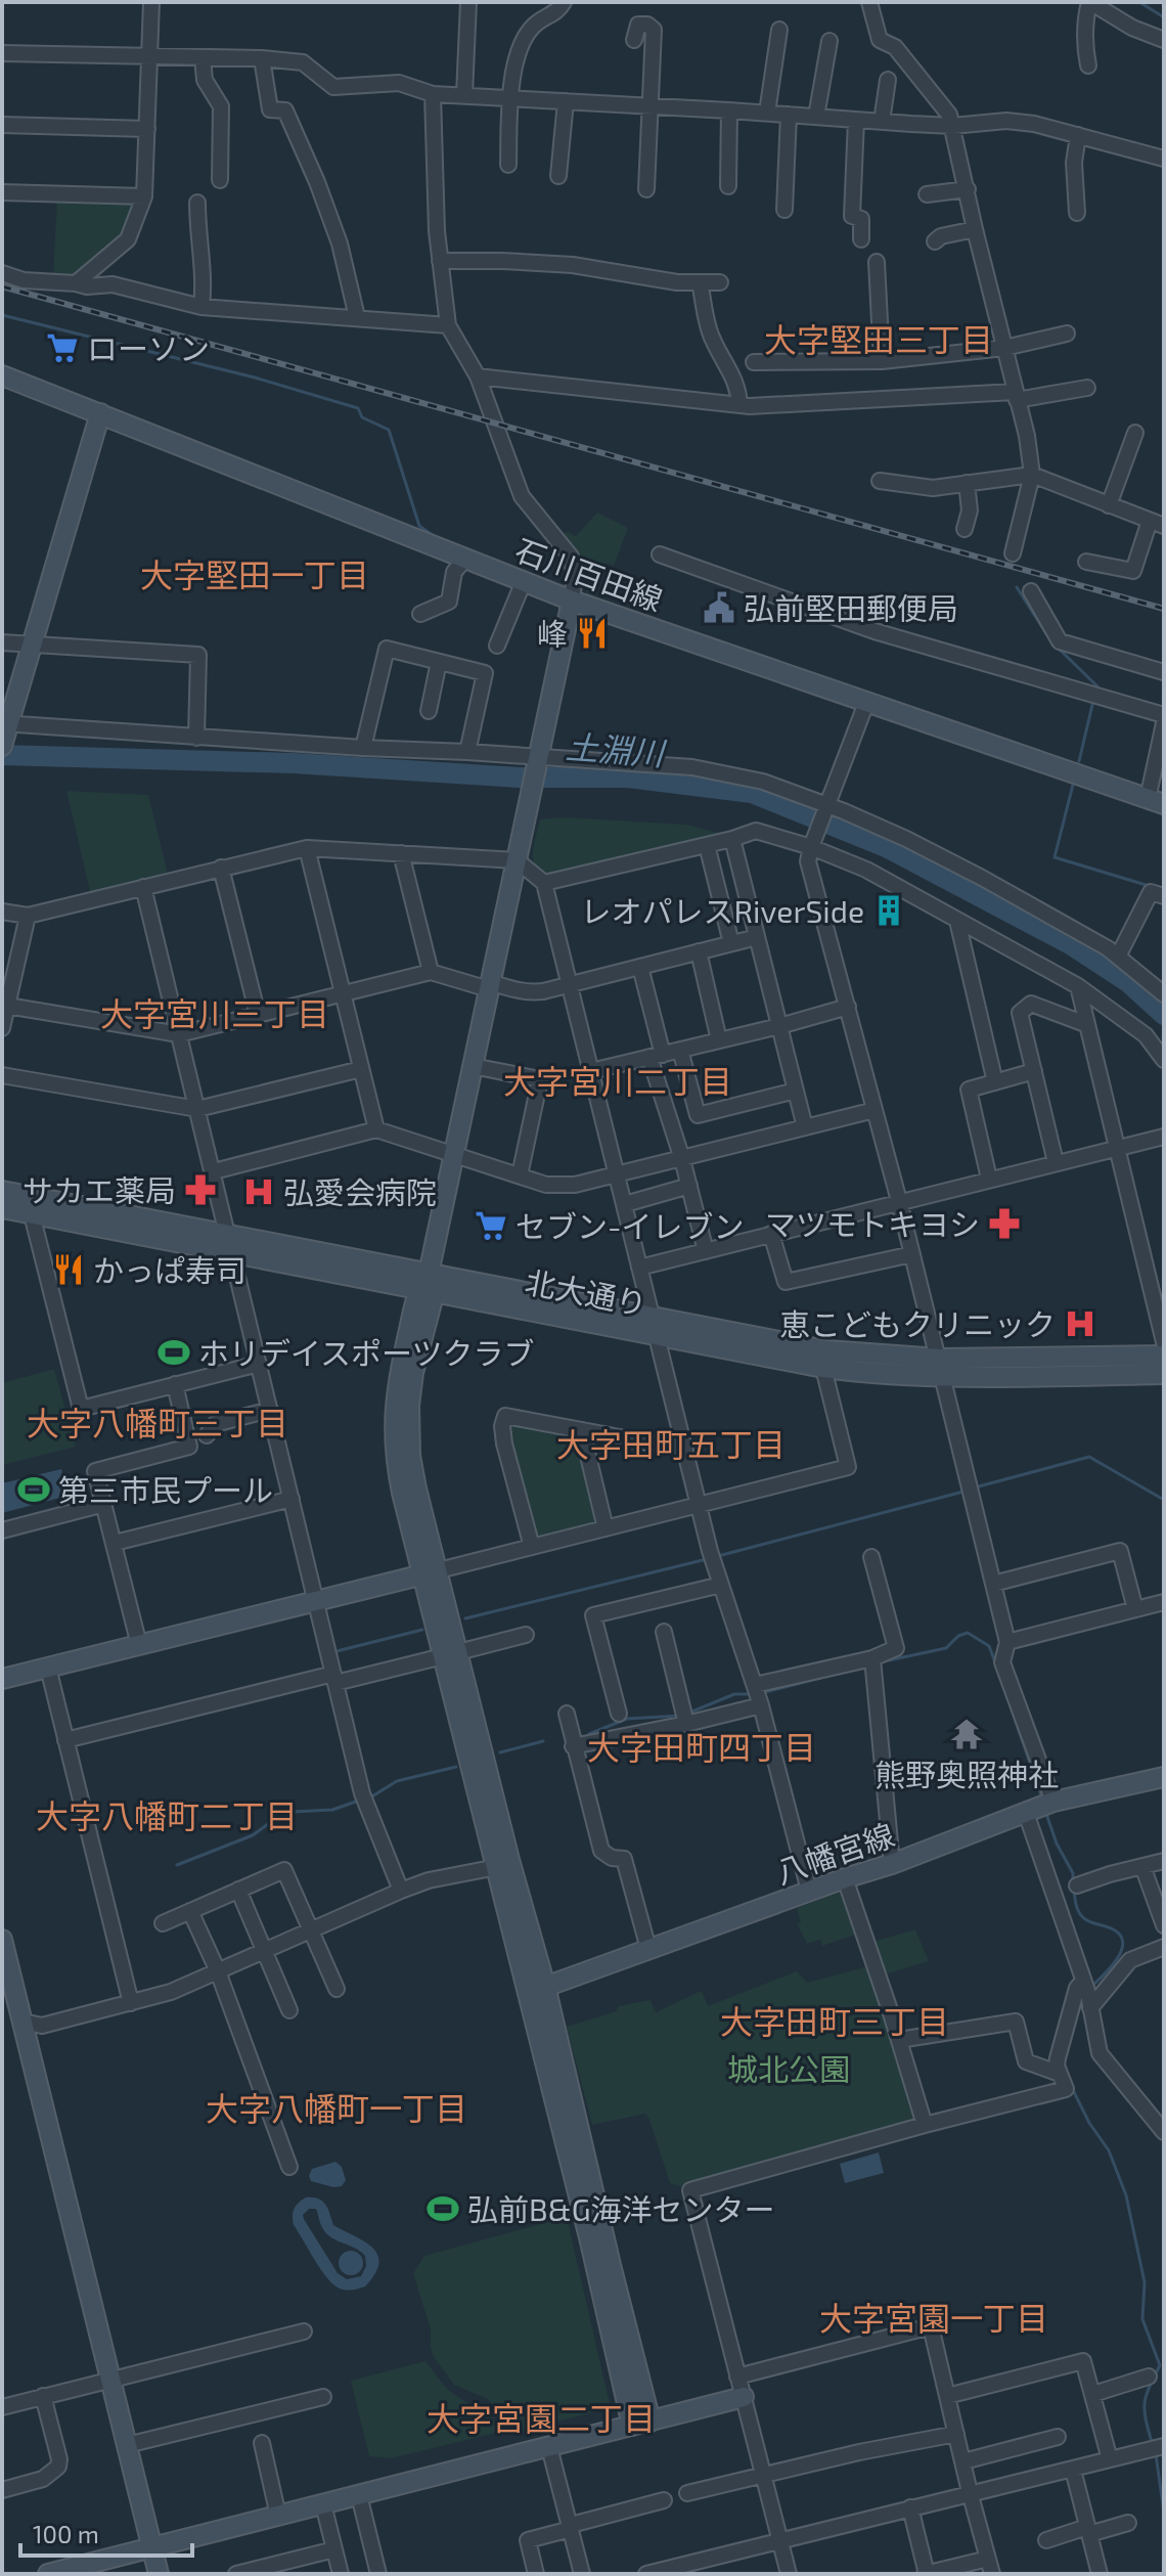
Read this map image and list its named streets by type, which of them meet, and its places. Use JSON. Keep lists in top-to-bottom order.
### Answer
{
  "streets": {
    "street": ["石川百田線", "北大通り", "八幡宮線"]
  },
  "districts": [
    "大字堅田三丁目",
    "大字堅田一丁目",
    "大字宮川三丁目",
    "大字宮川二丁目",
    "大字八幡町三丁目",
    "大字田町五丁目",
    "大字田町四丁目",
    "大字八幡町二丁目",
    "大字田町三丁目",
    "大字八幡町一丁目",
    "大字宮園一丁目",
    "大字宮園二丁目"
  ],
  "water": ["土淵川"],
  "parks": ["城北公園"],
  "places": {
    "supermarket": ["ローソン", "セブン-イレブン"],
    "public building": ["弘前堅田郵便局"],
    "restaurant": ["峰", "かっぱ寿司"],
    "building": ["レオパレスRiverSide"],
    "pharmacy": ["サカエ薬局", "マツモトキヨシ"],
    "hospital": ["弘愛会病院", "恵こどもクリニック"],
    "sports": ["ホリデイスポーツクラブ", "第三市民プール", "弘前B&G海洋センター"],
    "temple": ["熊野奥照神社"]
  },
  "scale_bar": "100 m"
}
